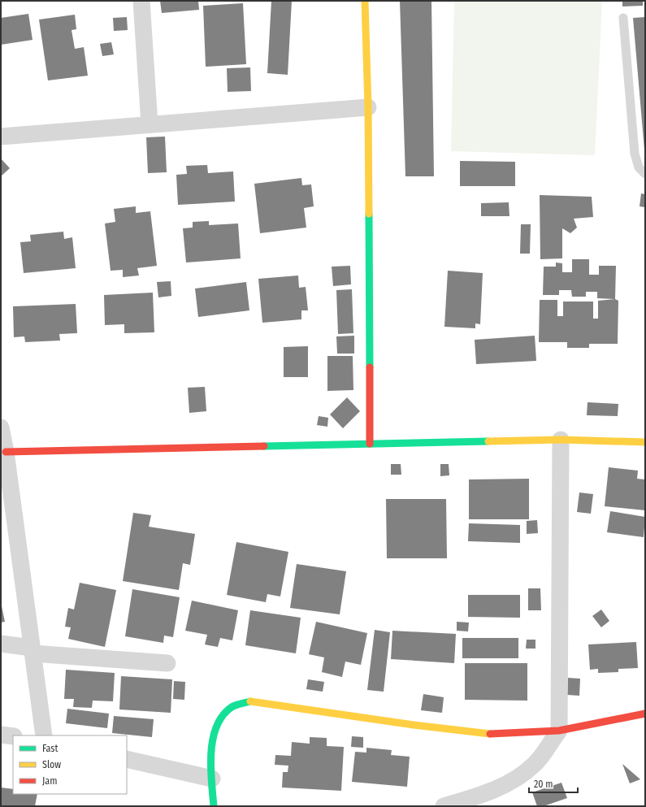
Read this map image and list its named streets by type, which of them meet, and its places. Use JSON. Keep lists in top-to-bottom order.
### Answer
{
  "legend": ["Fast", "Slow", "Jam"],
  "scale_bar": "20 m"
}
